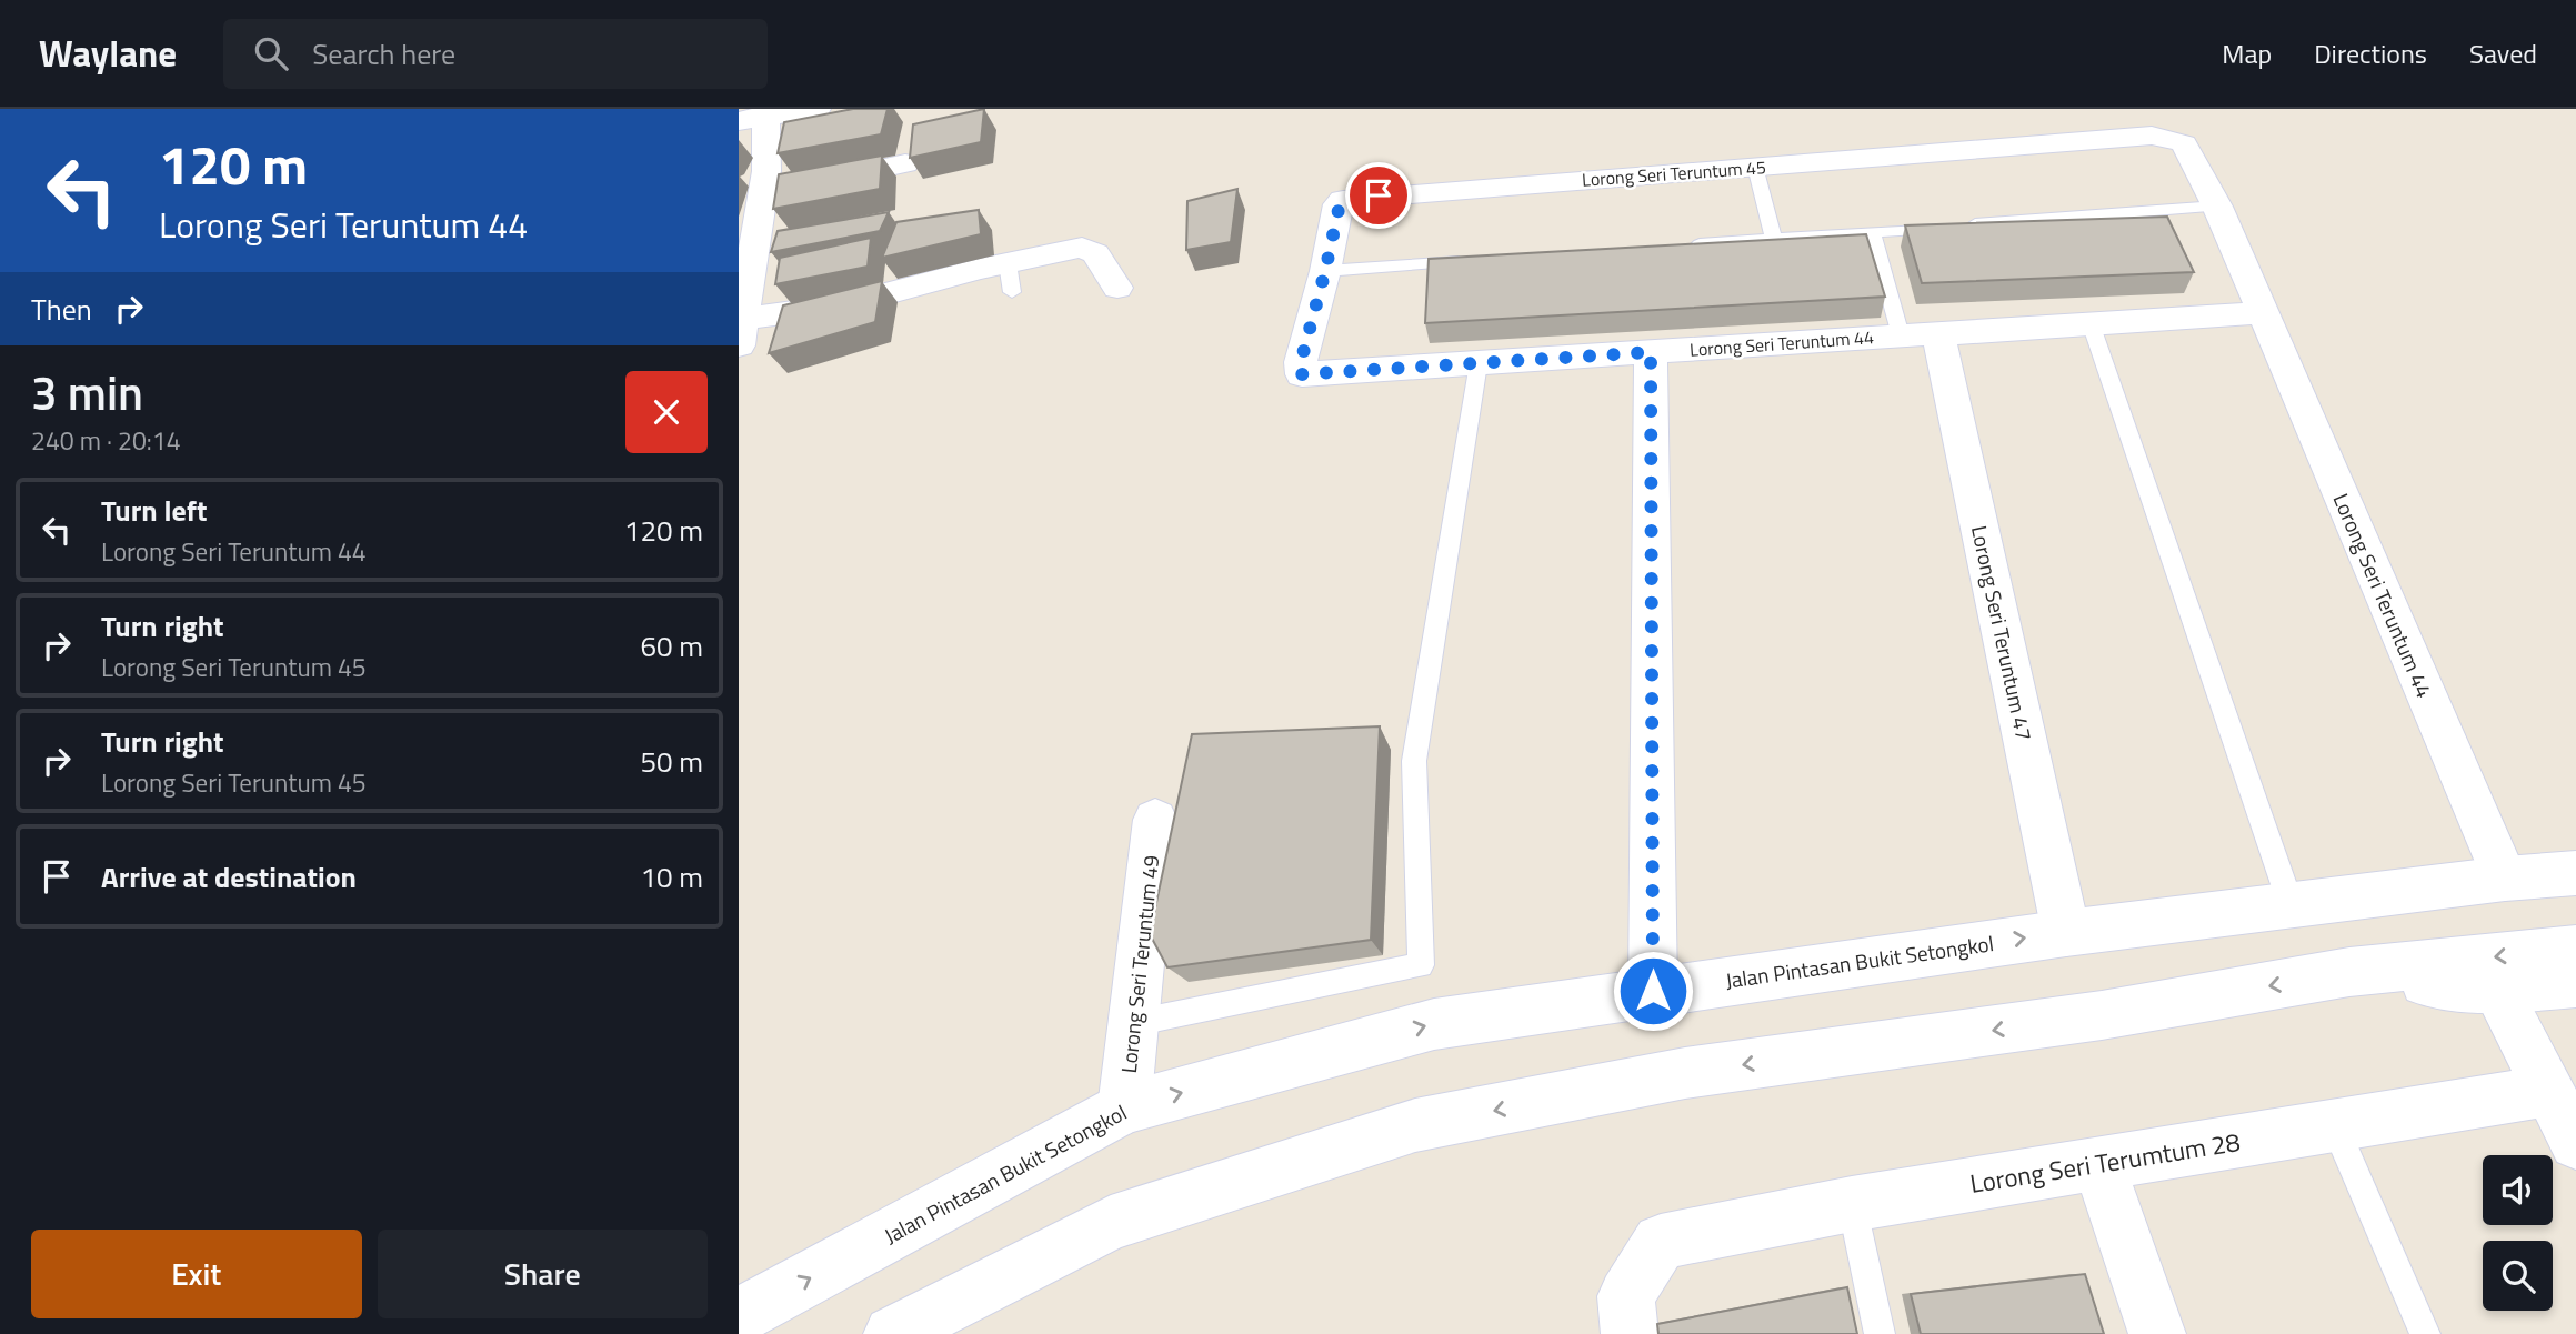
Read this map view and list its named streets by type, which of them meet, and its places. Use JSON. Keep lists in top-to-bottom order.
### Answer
{
  "streets": {
    "street": [
      "Lorong Seri Teruntum 45",
      "Lorong Seri Teruntum 44",
      "Lorong Seri Teruntum 47",
      "Jalan Pintasan Bukit Setongkol",
      "Lorong Seri Teruntum 49",
      "Lorong Seri Terumtum 28"
    ]
  },
  "crossings": [
    ["Lorong Seri Teruntum 45", "Lorong Seri Teruntum 44"],
    ["Lorong Seri Teruntum 44", "Lorong Seri Teruntum 47"],
    ["Lorong Seri Teruntum 44", "Jalan Pintasan Bukit Setongkol"],
    ["Lorong Seri Teruntum 47", "Jalan Pintasan Bukit Setongkol"],
    ["Jalan Pintasan Bukit Setongkol", "Lorong Seri Teruntum 49"]
  ],
  "page": {
    "header": "Waylane",
    "search": "Search here",
    "nav": ["Map", "Directions", "Saved"],
    "turn": ["120 m", "Lorong Seri Teruntum 44"],
    "then": "Then",
    "heading": ["3 min", "240 m · 20:14"],
    "list": [
      {
        "name": "Turn left",
        "note": "Lorong Seri Teruntum 44",
        "value": "120 m"
      },
      {
        "name": "Turn right",
        "note": "Lorong Seri Teruntum 45",
        "value": "60 m"
      },
      {
        "name": "Turn right",
        "note": "Lorong Seri Teruntum 45",
        "value": "50 m"
      },
      {
        "name": "Arrive at destination",
        "value": "10 m"
      }
    ],
    "buttons": ["Exit", "Share"]
  }
}
